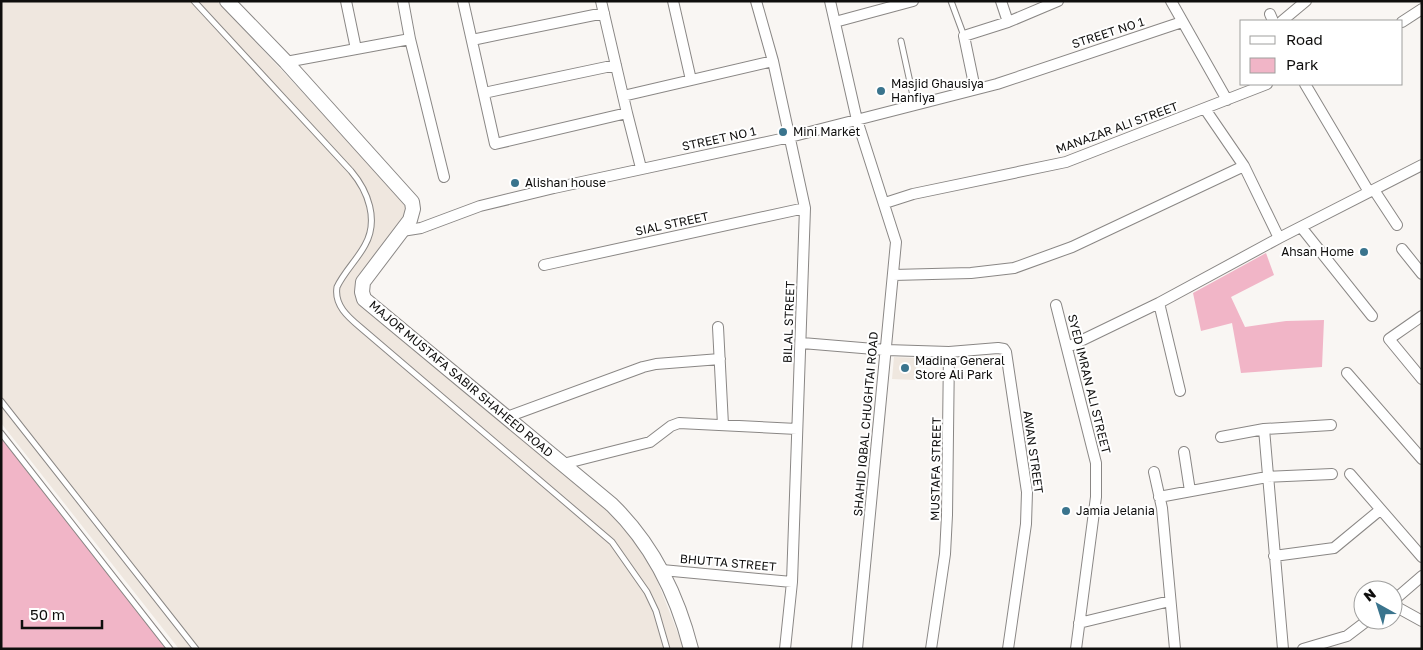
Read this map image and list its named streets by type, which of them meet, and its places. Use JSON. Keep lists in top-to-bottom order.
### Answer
{
  "streets": {
    "street": [
      "STREET NO 1",
      "MANAZAR ALI STREET",
      "SIAL STREET",
      "BILAL STREET",
      "MAJOR MUSTAFA SABIR SHAHEED ROAD",
      "SYED IMRAN ALI STREET",
      "SHAHID IQBAL CHUGHTAI ROAD",
      "AWAN STREET",
      "MUSTAFA STREET",
      "BHUTTA STREET"
    ]
  },
  "crossings": [
    ["STREET NO 1", "BILAL STREET"],
    ["STREET NO 1", "MAJOR MUSTAFA SABIR SHAHEED ROAD"],
    ["STREET NO 1", "SHAHID IQBAL CHUGHTAI ROAD"],
    ["MANAZAR ALI STREET", "SHAHID IQBAL CHUGHTAI ROAD"],
    ["SIAL STREET", "BILAL STREET"],
    ["BILAL STREET", "BHUTTA STREET"],
    ["MAJOR MUSTAFA SABIR SHAHEED ROAD", "BHUTTA STREET"],
    ["AWAN STREET", "MUSTAFA STREET"]
  ],
  "places": [
    "Masjid Ghausiya Hanfiya",
    "Mini Market",
    "Alishan house",
    "Ahsan Home",
    "Madina General Store Ali Park",
    "Jamia Jelania"
  ],
  "legend": ["Road", "Park"],
  "scale_bar": "50 m",
  "north": "top left"
}
